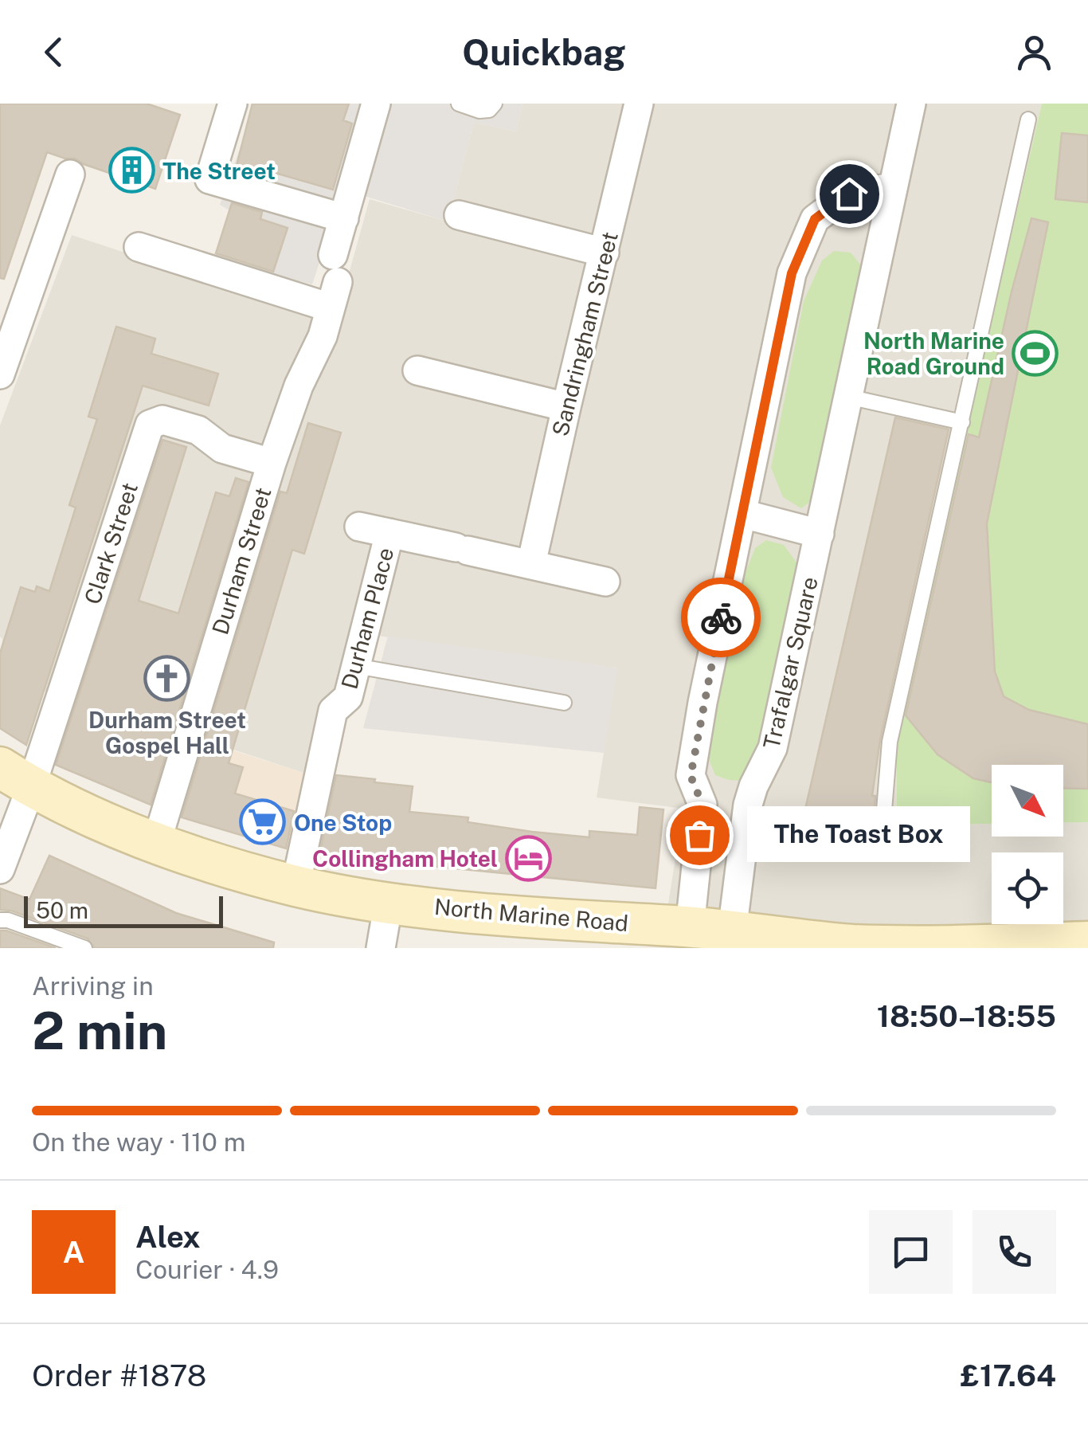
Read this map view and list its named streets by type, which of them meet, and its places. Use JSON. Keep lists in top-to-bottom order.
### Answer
{
  "streets": {
    "main road": ["North Marine Road"],
    "street": [
      "Sandringham Street",
      "Clark Street",
      "Durham Street",
      "Durham Place",
      "Trafalgar Square"
    ]
  },
  "crossings": [
    ["Clark Street", "Durham Street"],
    ["Clark Street", "North Marine Road"],
    ["Durham Street", "North Marine Road"],
    ["Durham Place", "North Marine Road"],
    ["Trafalgar Square", "North Marine Road"]
  ],
  "places": {
    "building": ["The Street"],
    "sports": ["North Marine Road Ground"],
    "church": ["Durham Street Gospel Hall"],
    "supermarket": ["One Stop"],
    "other": ["The Toast Box"],
    "hotel": ["Collingham Hotel"]
  },
  "scale_bar": "50 m",
  "north": "bottom right",
  "page": {
    "header": "Quickbag",
    "bubble": "The Toast Box",
    "scale": "50 m",
    "heading": ["2 min", "Arriving in", "18:50–18:55"],
    "panel": [
      "Alex",
      "Courier · 4.9",
      "Order #1878",
      "£17.64"
    ],
    "bar": "On the way · 110 m",
    "round": "A"
  }
}
